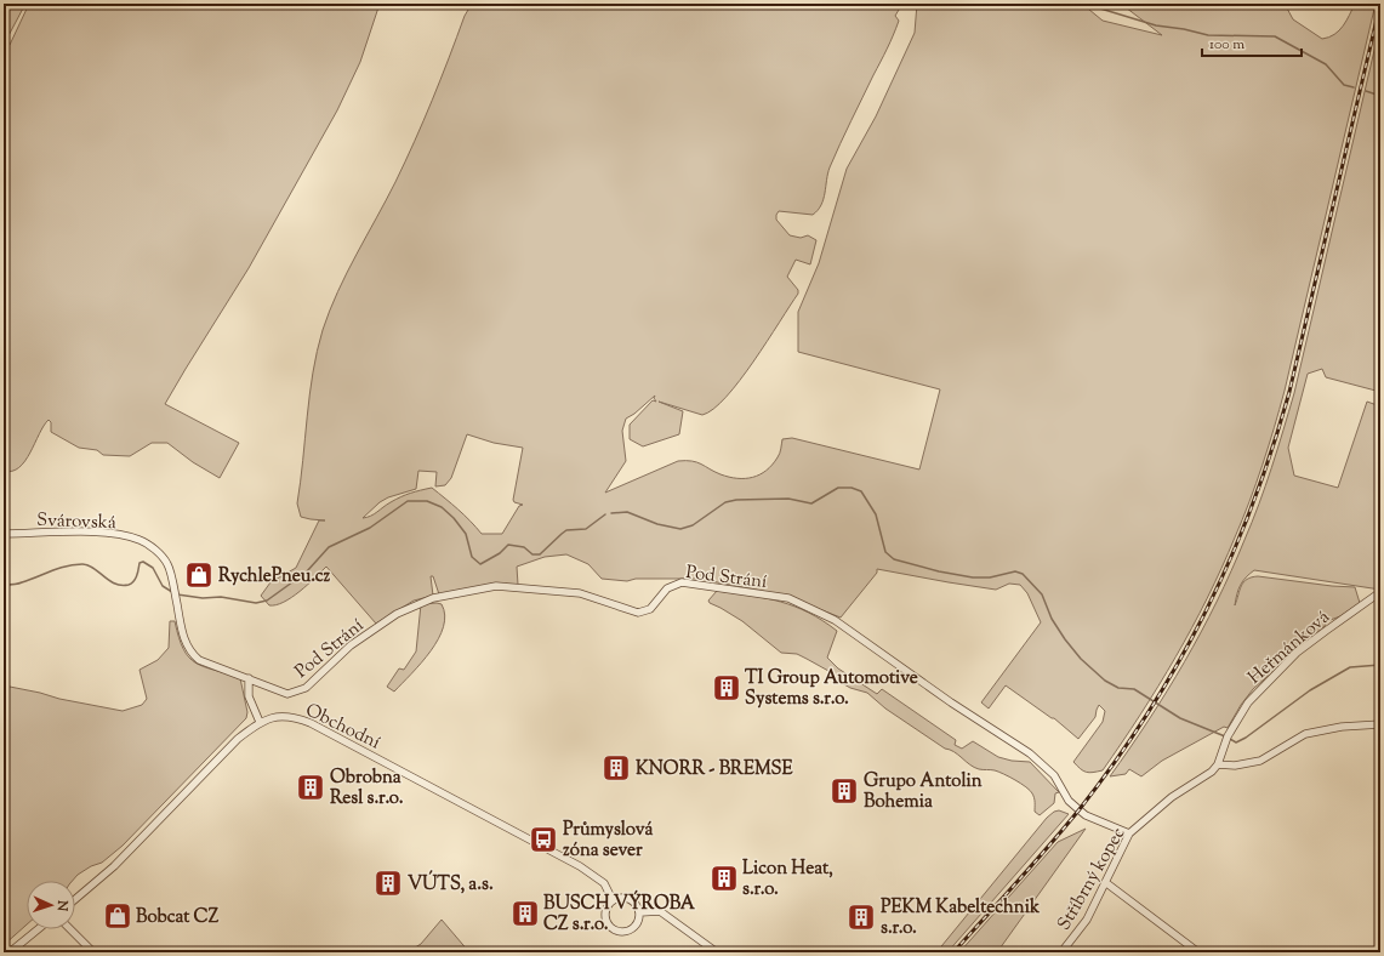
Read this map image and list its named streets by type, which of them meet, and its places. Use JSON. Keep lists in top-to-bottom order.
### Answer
{
  "streets": {
    "street": [
      "Svárovská",
      "Pod Strání",
      "Heřmánková",
      "Obchodní",
      "Stříbrný kopec"
    ]
  },
  "crossings": [
    ["Svárovská", "Pod Strání"],
    ["Pod Strání", "Stříbrný kopec"],
    ["Heřmánková", "Stříbrný kopec"]
  ],
  "places": {
    "shop": ["RychlePneu.cz", "Bobcat CZ"],
    "building": [
      "TI Group Automotive Systems s.r.o.",
      "KNORR - BREMSE",
      "Obrobna Resl s.r.o.",
      "Grupo Antolin Bohemia",
      "Licon Heat, s.r.o.",
      "VÚTS, a.s.",
      "BUSCH VÝROBA CZ s.r.o.",
      "PEKM Kabeltechnik s.r.o."
    ],
    "bus stop": ["Průmyslová zóna sever"]
  },
  "scale_bar": "100 m",
  "north": "right"
}
